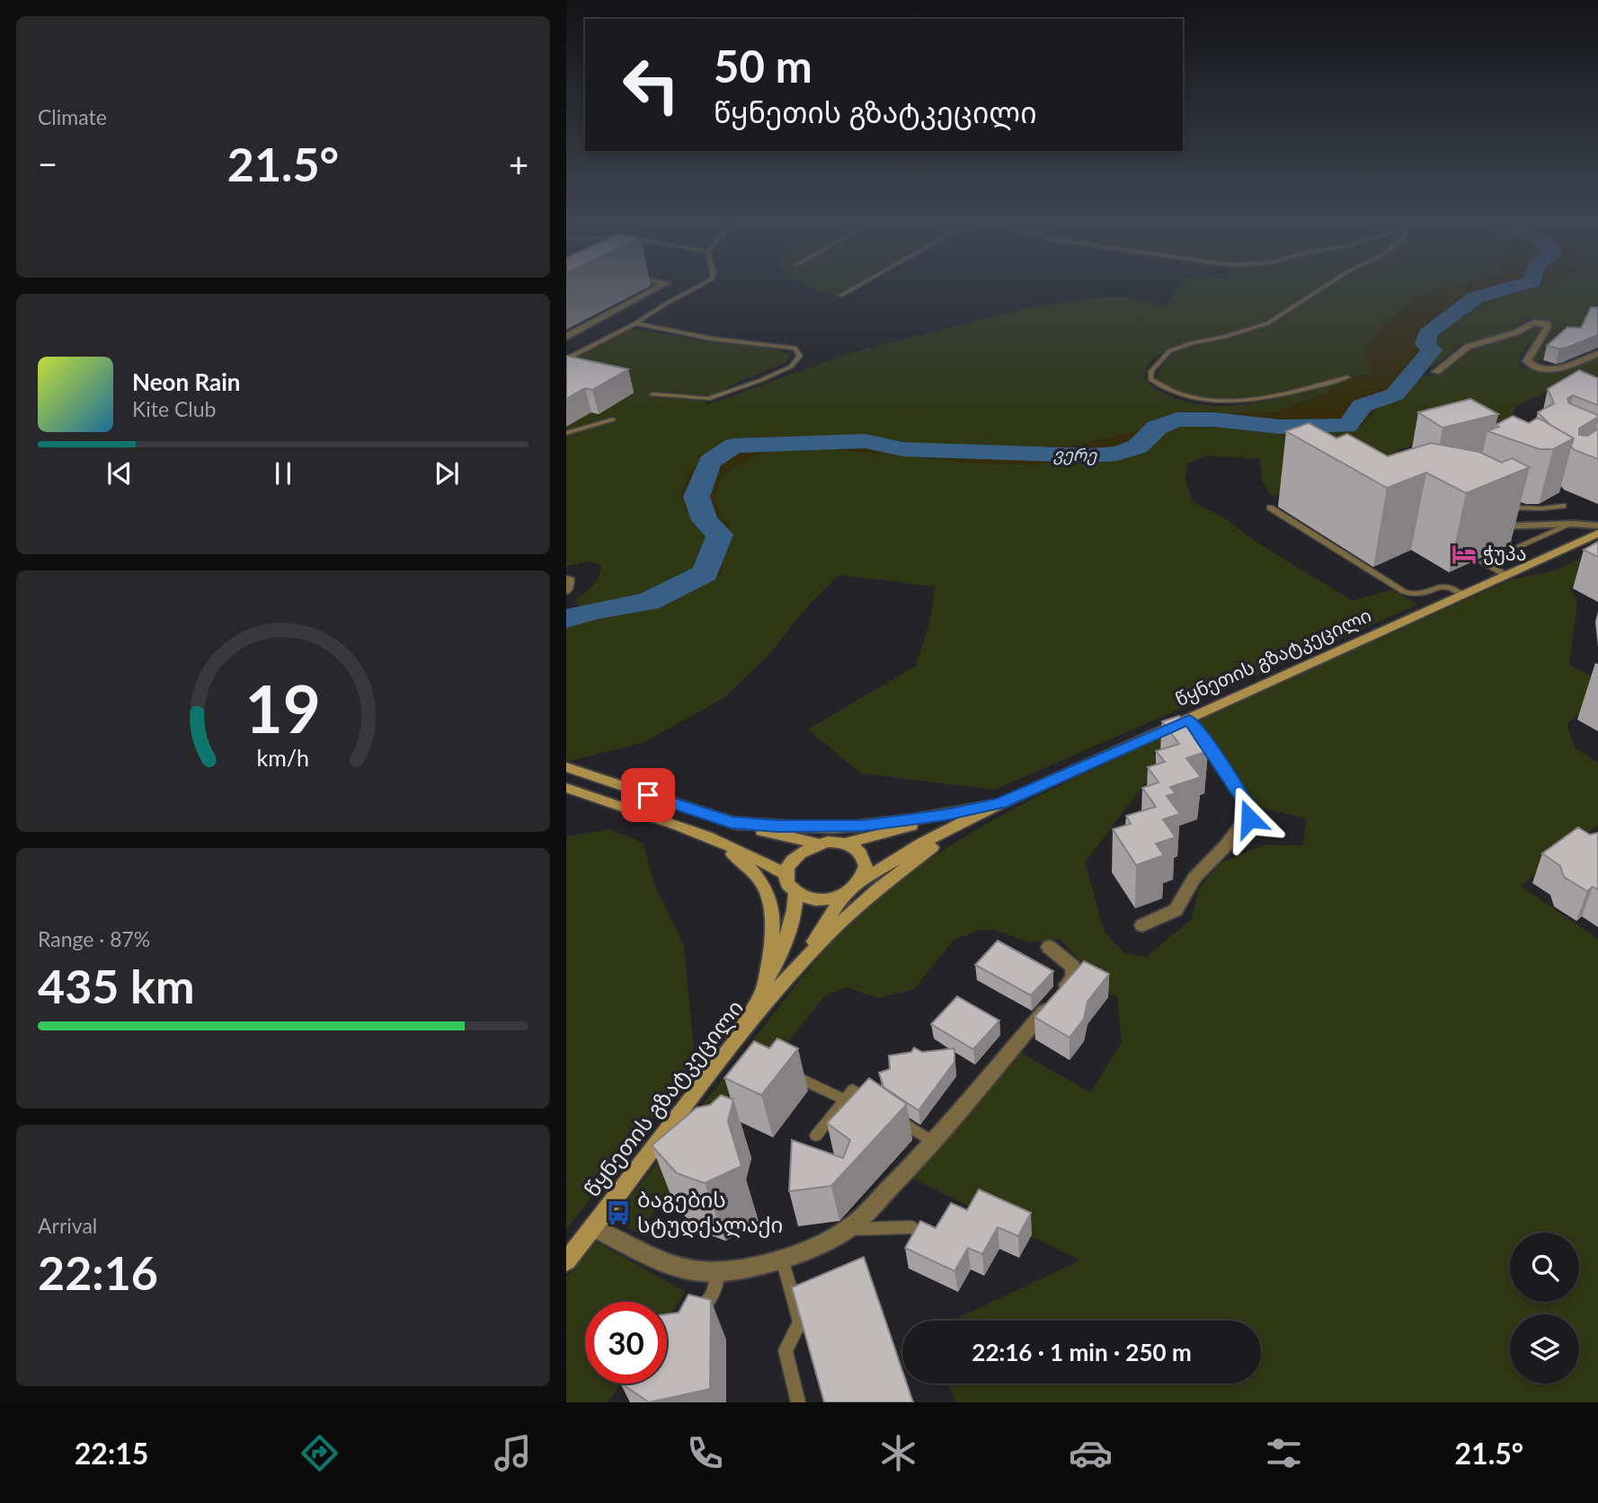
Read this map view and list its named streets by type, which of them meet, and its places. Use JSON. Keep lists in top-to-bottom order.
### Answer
{
  "streets": {
    "main road": ["წყნეთის გზატკეცილი"]
  },
  "water": ["ვერე"],
  "places": {
    "hotel": ["ჭუპა"],
    "bus stop": ["ბაგების სტუდქალაქი"]
  },
  "page": {
    "tile": [
      "Climate",
      ["Range · 87%", "435 km"],
      ["Arrival", "22:16"]
    ],
    "turn": ["50 m", "წყნეთის გზატკეცილი"],
    "heat": ["−", "21.5°", "+"],
    "song": ["Neon Rain", "Kite Club"],
    "limit": "30",
    "trip": "22:16 · 1 min · 250 m",
    "tabs": ["22:15", "21.5°"],
    "gauge": ["19", "km/h"]
  }
}
